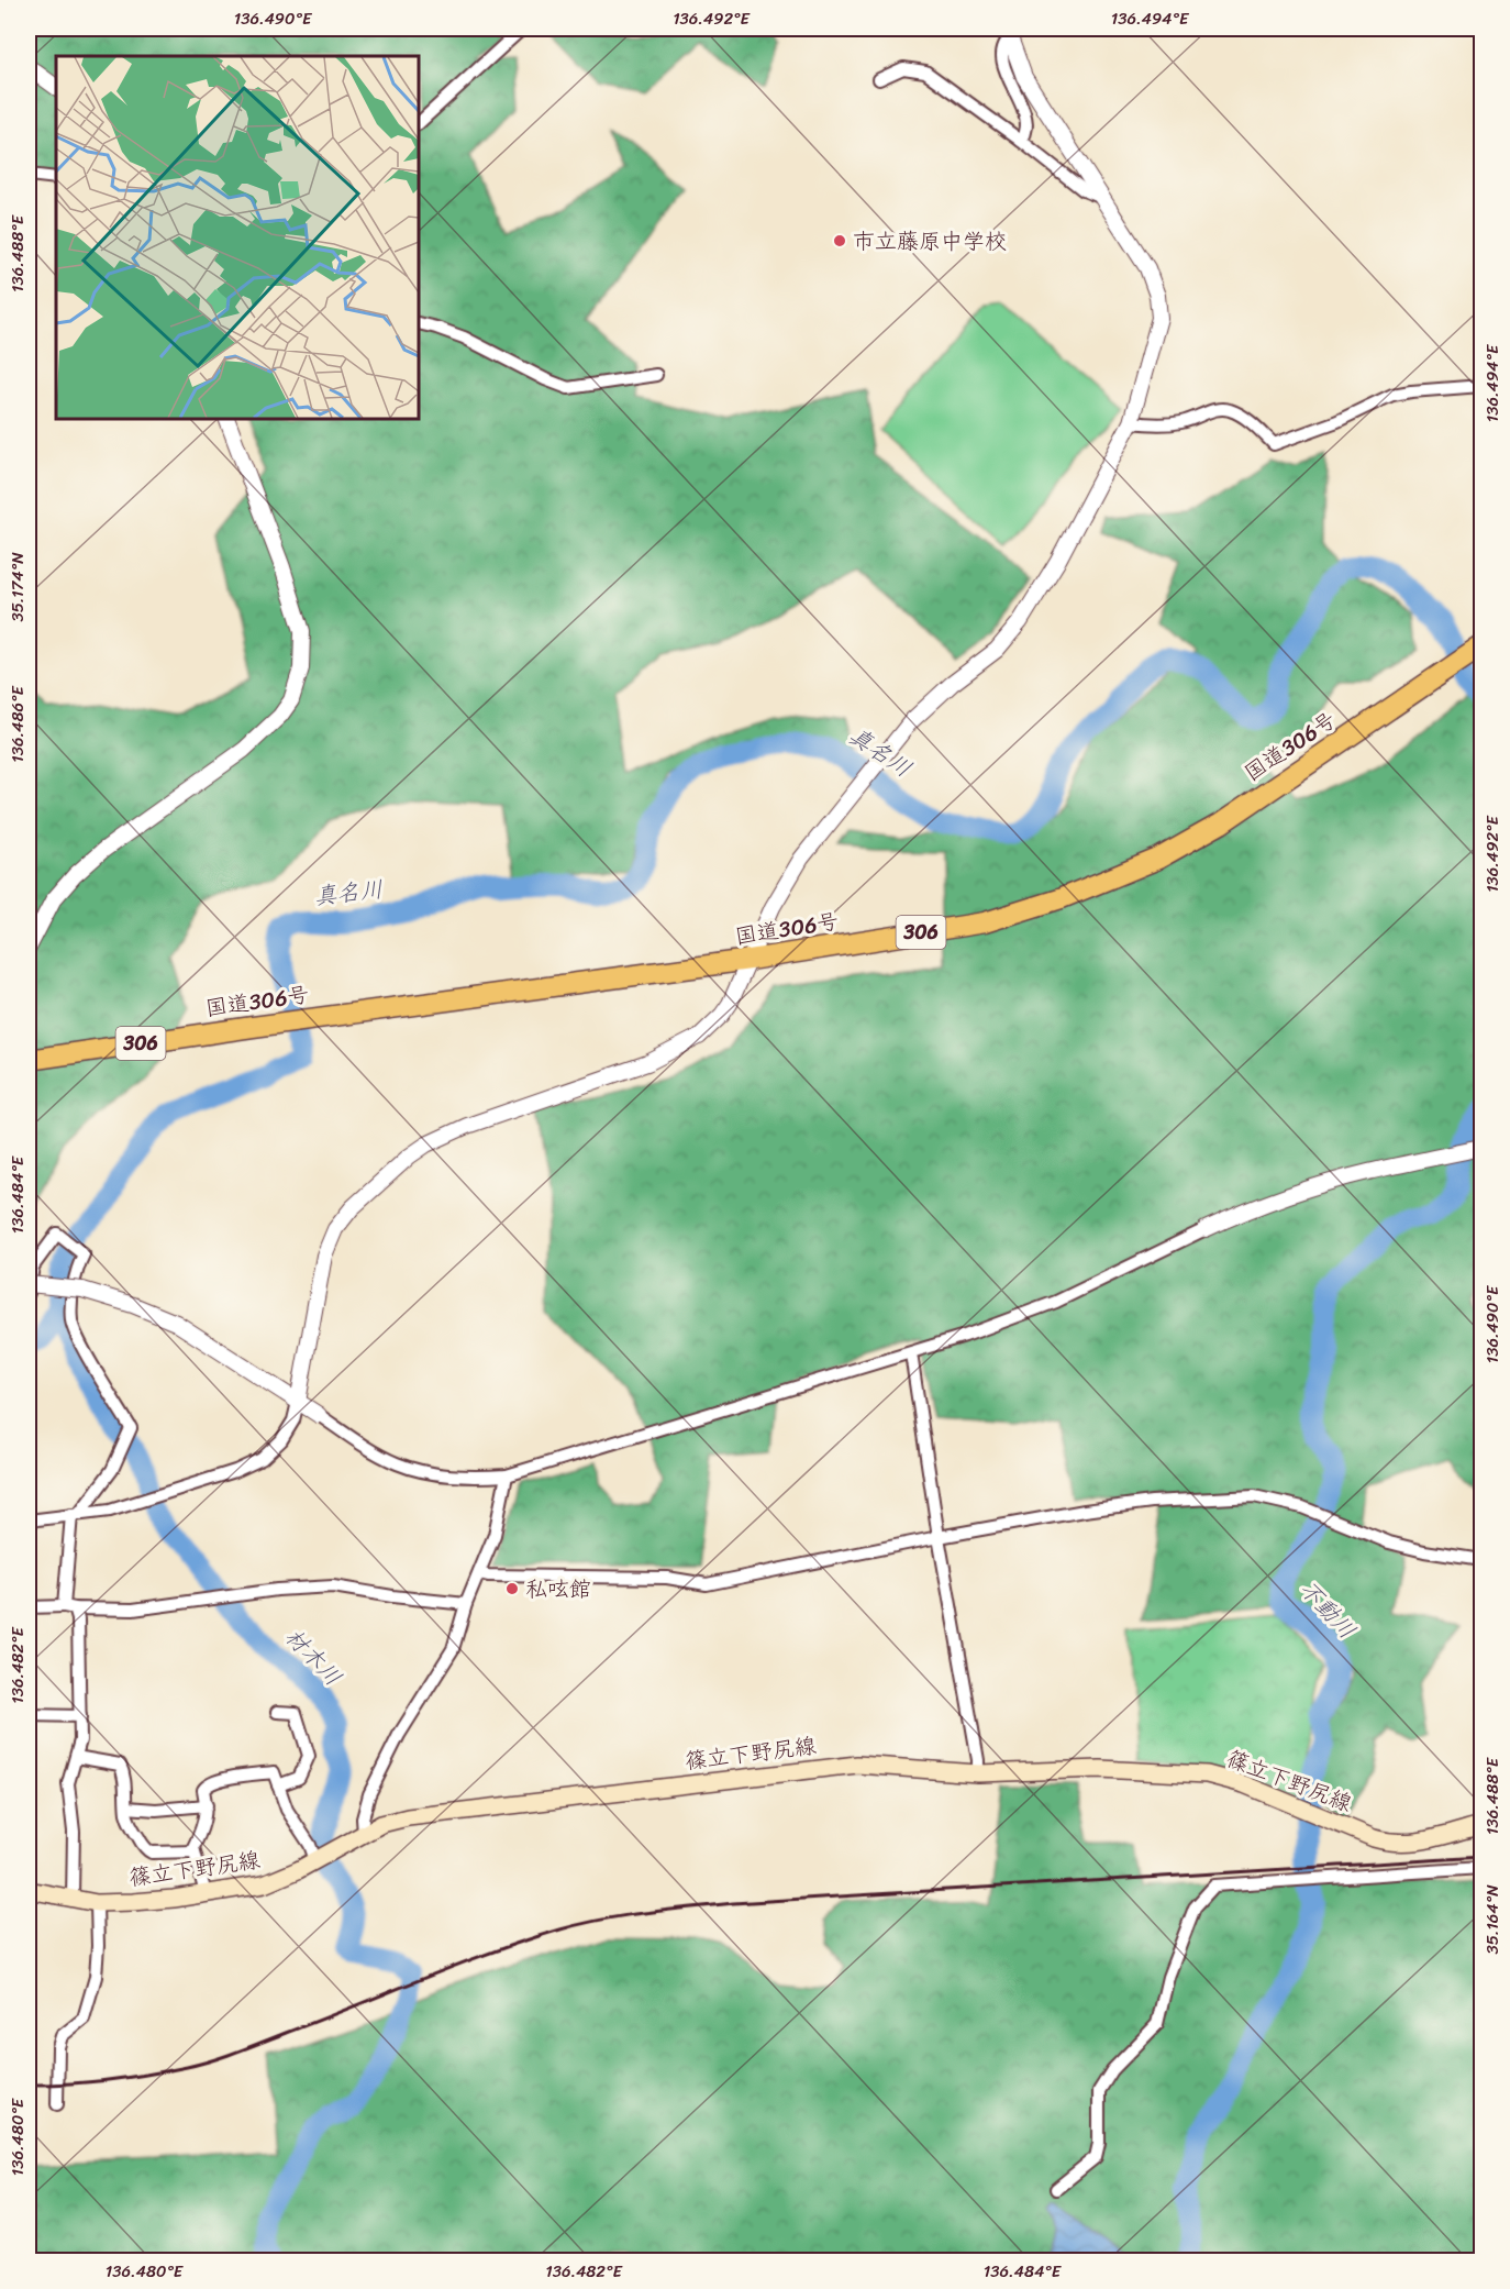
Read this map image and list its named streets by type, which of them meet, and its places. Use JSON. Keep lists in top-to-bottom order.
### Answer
{
  "streets": {
    "highway": ["国道306号", "306"],
    "main road": ["篠立下野尻線"]
  },
  "water": ["真名川", "不動川", "材木川"],
  "places": ["市立藤原中学校", "私呟館"],
  "coordinates": [
    "136.490°E",
    "136.492°E",
    "136.494°E",
    "136.488°E",
    "35.174°N",
    "136.486°E",
    "136.484°E",
    "136.482°E",
    "35.164°N",
    "136.480°E"
  ]
}
